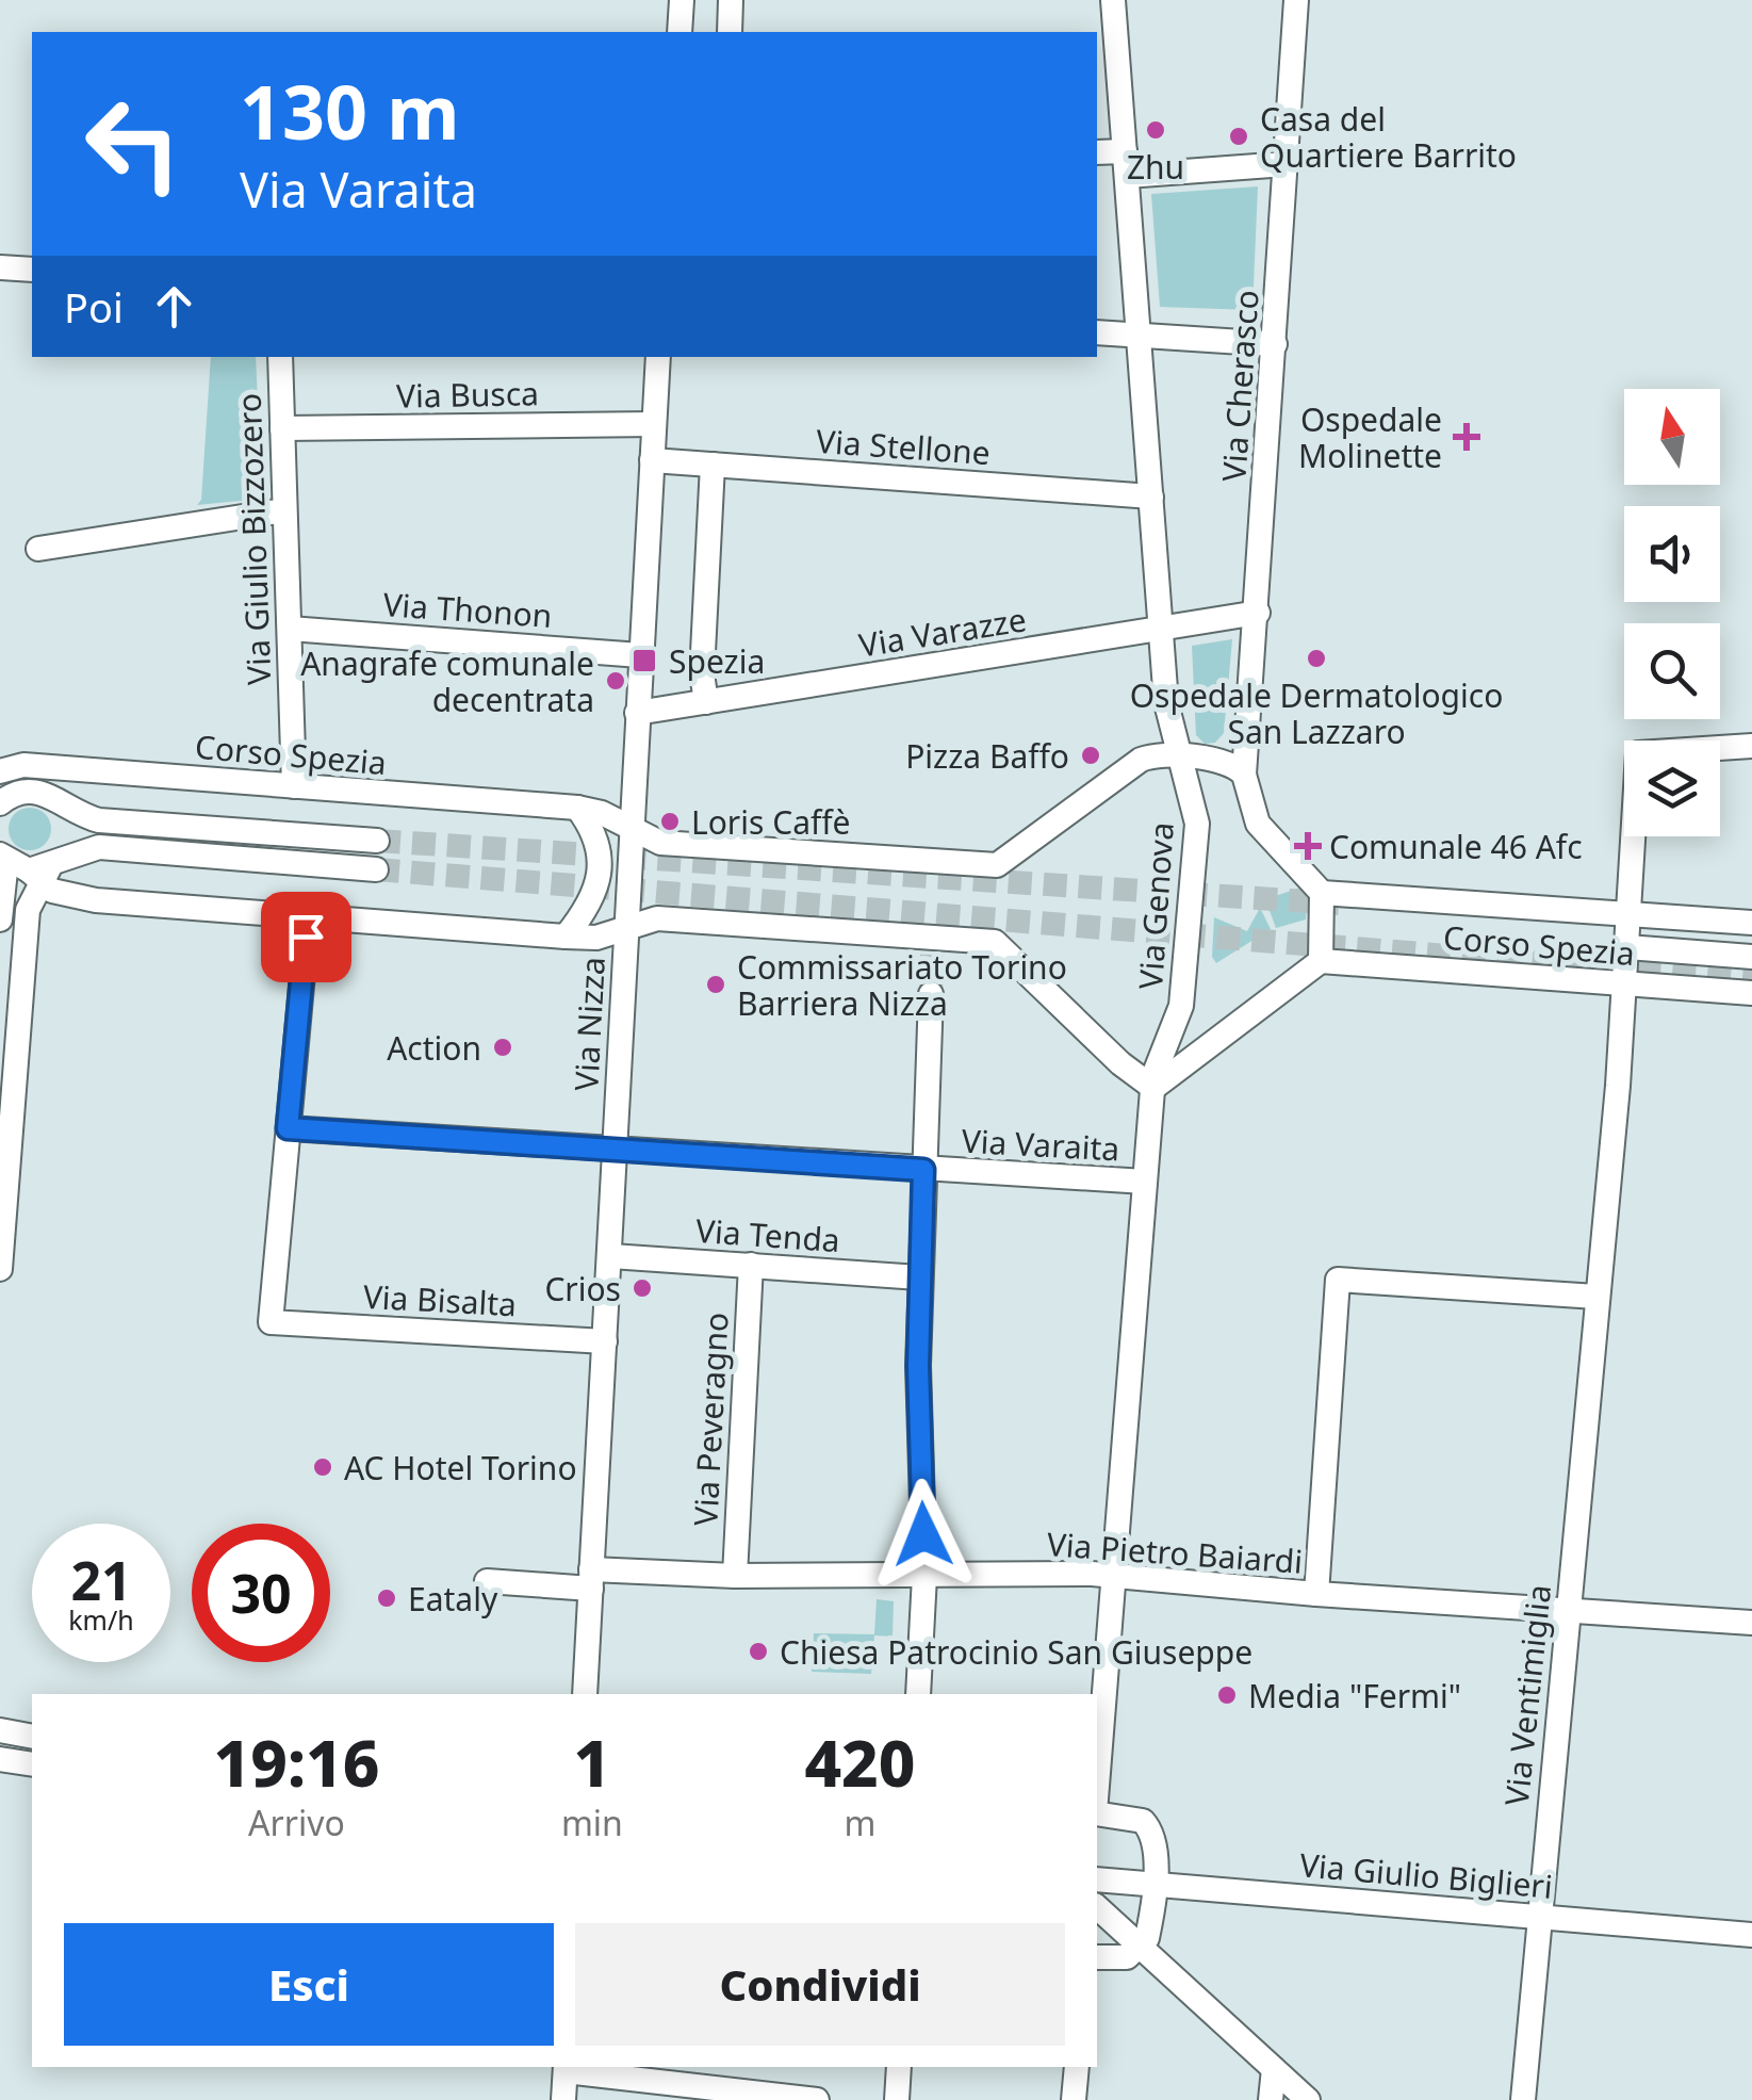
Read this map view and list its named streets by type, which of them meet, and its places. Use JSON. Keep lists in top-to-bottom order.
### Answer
{
  "streets": {
    "street": [
      "Via Cherasco",
      "Via Busca",
      "Via Stellone",
      "Via Giulio Bizzozero",
      "Via Thonon",
      "Via Varazze",
      "Corso Spezia",
      "Via Genova",
      "Via Nizza",
      "Via Varaita",
      "Via Tenda",
      "Via Bisalta",
      "Via Peveragno",
      "Via Pietro Baiardi",
      "Via Ventimiglia",
      "Via Giulio Biglieri"
    ]
  },
  "crossings": [
    ["Via Cherasco", "Via Varazze"],
    ["Via Busca", "Via Giulio Bizzozero"],
    ["Via Busca", "Via Nizza"],
    ["Via Stellone", "Via Genova"],
    ["Via Stellone", "Via Nizza"],
    ["Via Giulio Bizzozero", "Via Thonon"],
    ["Via Giulio Bizzozero", "Corso Spezia"],
    ["Via Thonon", "Via Nizza"],
    ["Via Varazze", "Via Genova"],
    ["Via Varazze", "Via Nizza"],
    ["Corso Spezia", "Via Genova"],
    ["Corso Spezia", "Via Nizza"],
    ["Corso Spezia", "Via Ventimiglia"],
    ["Via Genova", "Via Varaita"],
    ["Via Genova", "Via Pietro Baiardi"],
    ["Via Nizza", "Via Varaita"],
    ["Via Nizza", "Via Tenda"],
    ["Via Nizza", "Via Bisalta"],
    ["Via Nizza", "Via Pietro Baiardi"],
    ["Via Varaita", "Via Bisalta"],
    ["Via Tenda", "Via Peveragno"],
    ["Via Peveragno", "Via Pietro Baiardi"],
    ["Via Pietro Baiardi", "Via Ventimiglia"],
    ["Via Ventimiglia", "Via Giulio Biglieri"]
  ],
  "places": {
    "other": [
      "Zhu",
      "Casa del Quartiere Barrito",
      "Ospedale Dermatologico San Lazzaro",
      "Anagrafe comunale decentrata",
      "Pizza Baffo",
      "Loris Caffè",
      "Commissariato Torino Barriera Nizza",
      "Action",
      "Crios",
      "AC Hotel Torino",
      "Eataly",
      "Chiesa Patrocinio San Giuseppe",
      "Media \"Fermi\""
    ],
    "health": ["Ospedale Molinette", "Comunale 46 Afc"],
    "transit": ["Spezia"]
  },
  "north": "top",
  "page": {
    "turn": ["130 m", "Via Varaita"],
    "then": "Poi",
    "speed": "21 km/h",
    "limit": "30",
    "eta": [
      "19:16",
      "Arrivo",
      "1",
      "min",
      "420",
      "m"
    ],
    "buttons": ["Esci", "Condividi"]
  }
}
